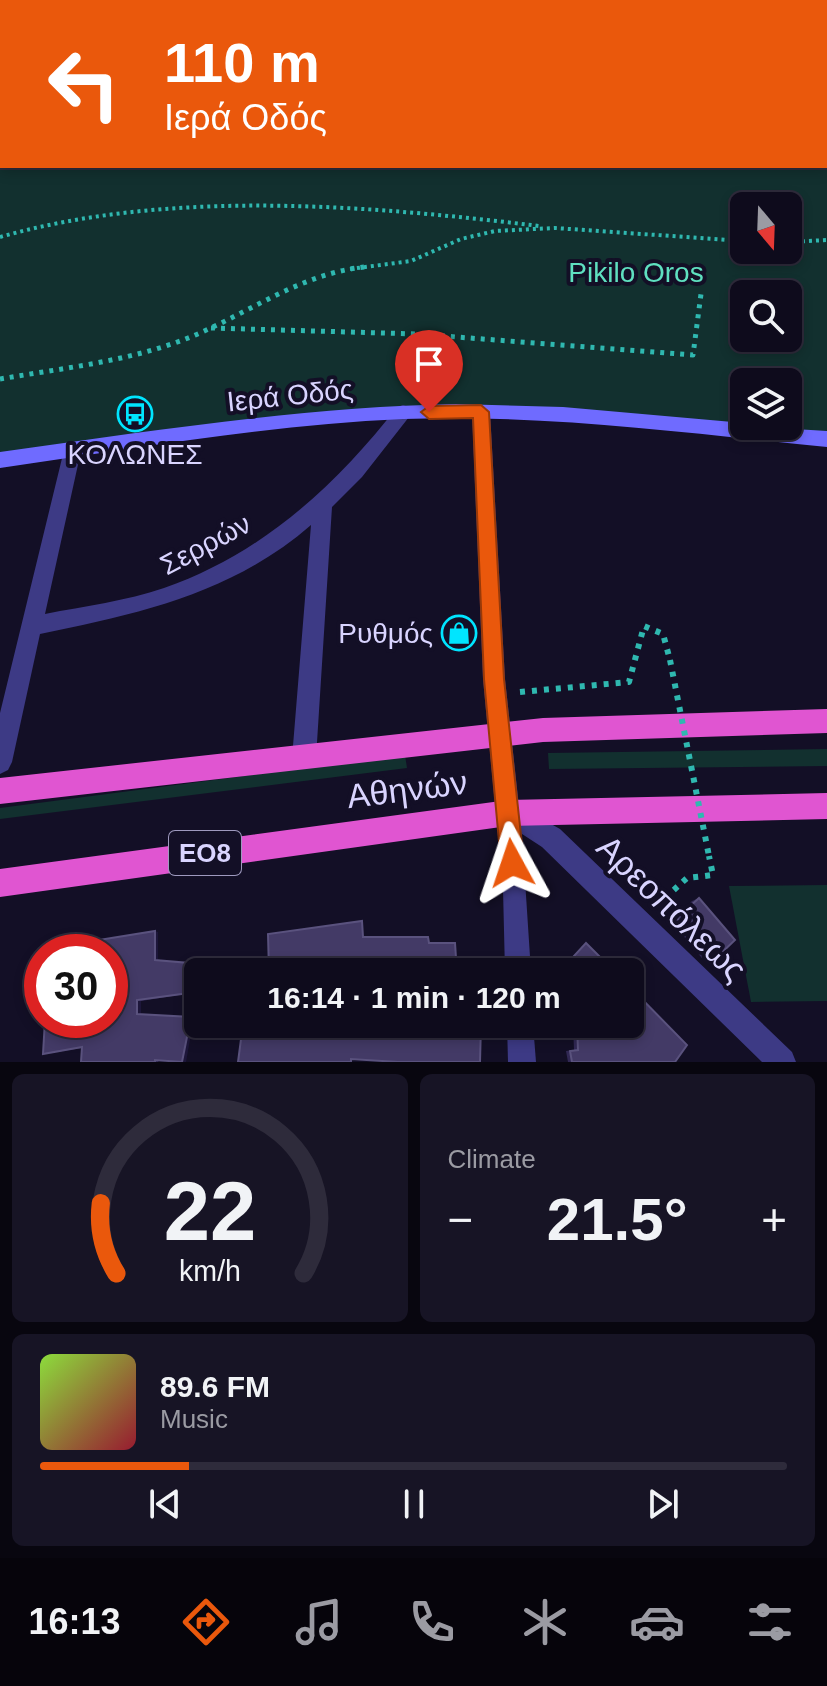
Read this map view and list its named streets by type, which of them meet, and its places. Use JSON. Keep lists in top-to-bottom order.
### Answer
{
  "streets": {
    "highway": ["Αθηνών", "ΕΟ8"],
    "main road": ["Ιερά Οδός"],
    "street": ["Σερρών", "Αρεοπόλεως"]
  },
  "crossings": [
    ["Ιερά Οδός", "Σερρών"],
    ["Αθηνών", "Αρεοπόλεως"]
  ],
  "parks": ["Pikilo Oros"],
  "places": {
    "bus stop": ["ΚΟΛΩΝΕΣ"],
    "shop": ["Ρυθμός"]
  },
  "north": "bottom",
  "page": {
    "turn": ["110 m", "Ιερά Οδός"],
    "limit": "30",
    "trip": "16:14 · 1 min · 120 m",
    "tile": "Climate",
    "heat": ["−", "21.5°", "+"],
    "song": ["89.6 FM", "Music"],
    "tabs": "16:13",
    "gauge": ["22", "km/h"]
  }
}
